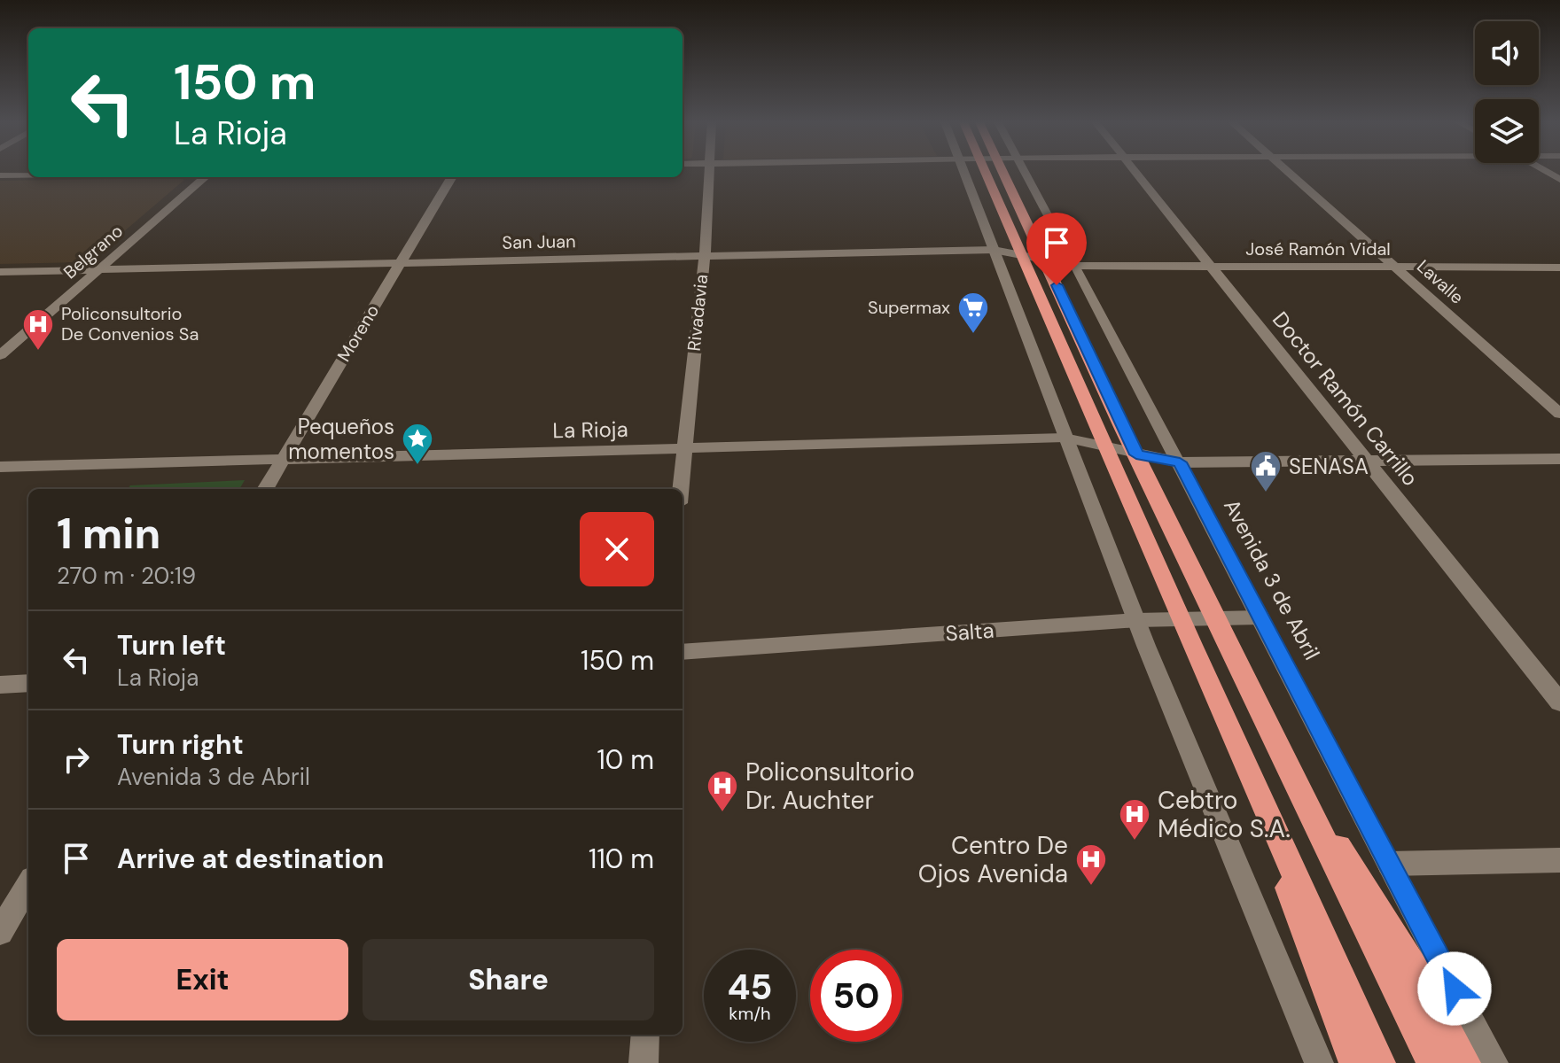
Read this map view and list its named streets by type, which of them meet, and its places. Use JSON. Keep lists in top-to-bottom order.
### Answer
{
  "streets": {
    "street": [
      "San Juan",
      "José Ramón Vidal",
      "Belgrano",
      "Lavalle",
      "Rivadavia",
      "Moreno",
      "Doctor Ramón Carrillo",
      "La Rioja",
      "Avenida 3 de Abril",
      "Salta"
    ]
  },
  "crossings": [
    ["San Juan", "José Ramón Vidal"],
    ["San Juan", "Belgrano"],
    ["San Juan", "Rivadavia"],
    ["San Juan", "Moreno"],
    ["San Juan", "Avenida 3 de Abril"],
    ["José Ramón Vidal", "Lavalle"],
    ["José Ramón Vidal", "Doctor Ramón Carrillo"],
    ["José Ramón Vidal", "Avenida 3 de Abril"],
    ["Rivadavia", "La Rioja"],
    ["Moreno", "La Rioja"],
    ["Doctor Ramón Carrillo", "La Rioja"],
    ["La Rioja", "Avenida 3 de Abril"],
    ["Avenida 3 de Abril", "Salta"]
  ],
  "places": {
    "supermarket": ["Supermax"],
    "hospital": [
      "Policonsultorio De Convenios Sa",
      "Policonsultorio Dr. Auchter",
      "Cebtro Médico S.A.",
      "Centro De Ojos Avenida"
    ],
    "place": ["Pequeños momentos"],
    "public building": ["SENASA"]
  },
  "page": {
    "turn": ["150 m", "La Rioja"],
    "heading": ["1 min", "270 m · 20:19"],
    "list": [
      {
        "name": "Turn left",
        "note": "La Rioja",
        "value": "150 m"
      },
      {
        "name": "Turn right",
        "note": "Avenida 3 de Abril",
        "value": "10 m"
      },
      {
        "name": "Arrive at destination",
        "value": "110 m"
      }
    ],
    "buttons": ["Exit", "Share"],
    "speed": "45 km/h",
    "limit": "50"
  }
}
